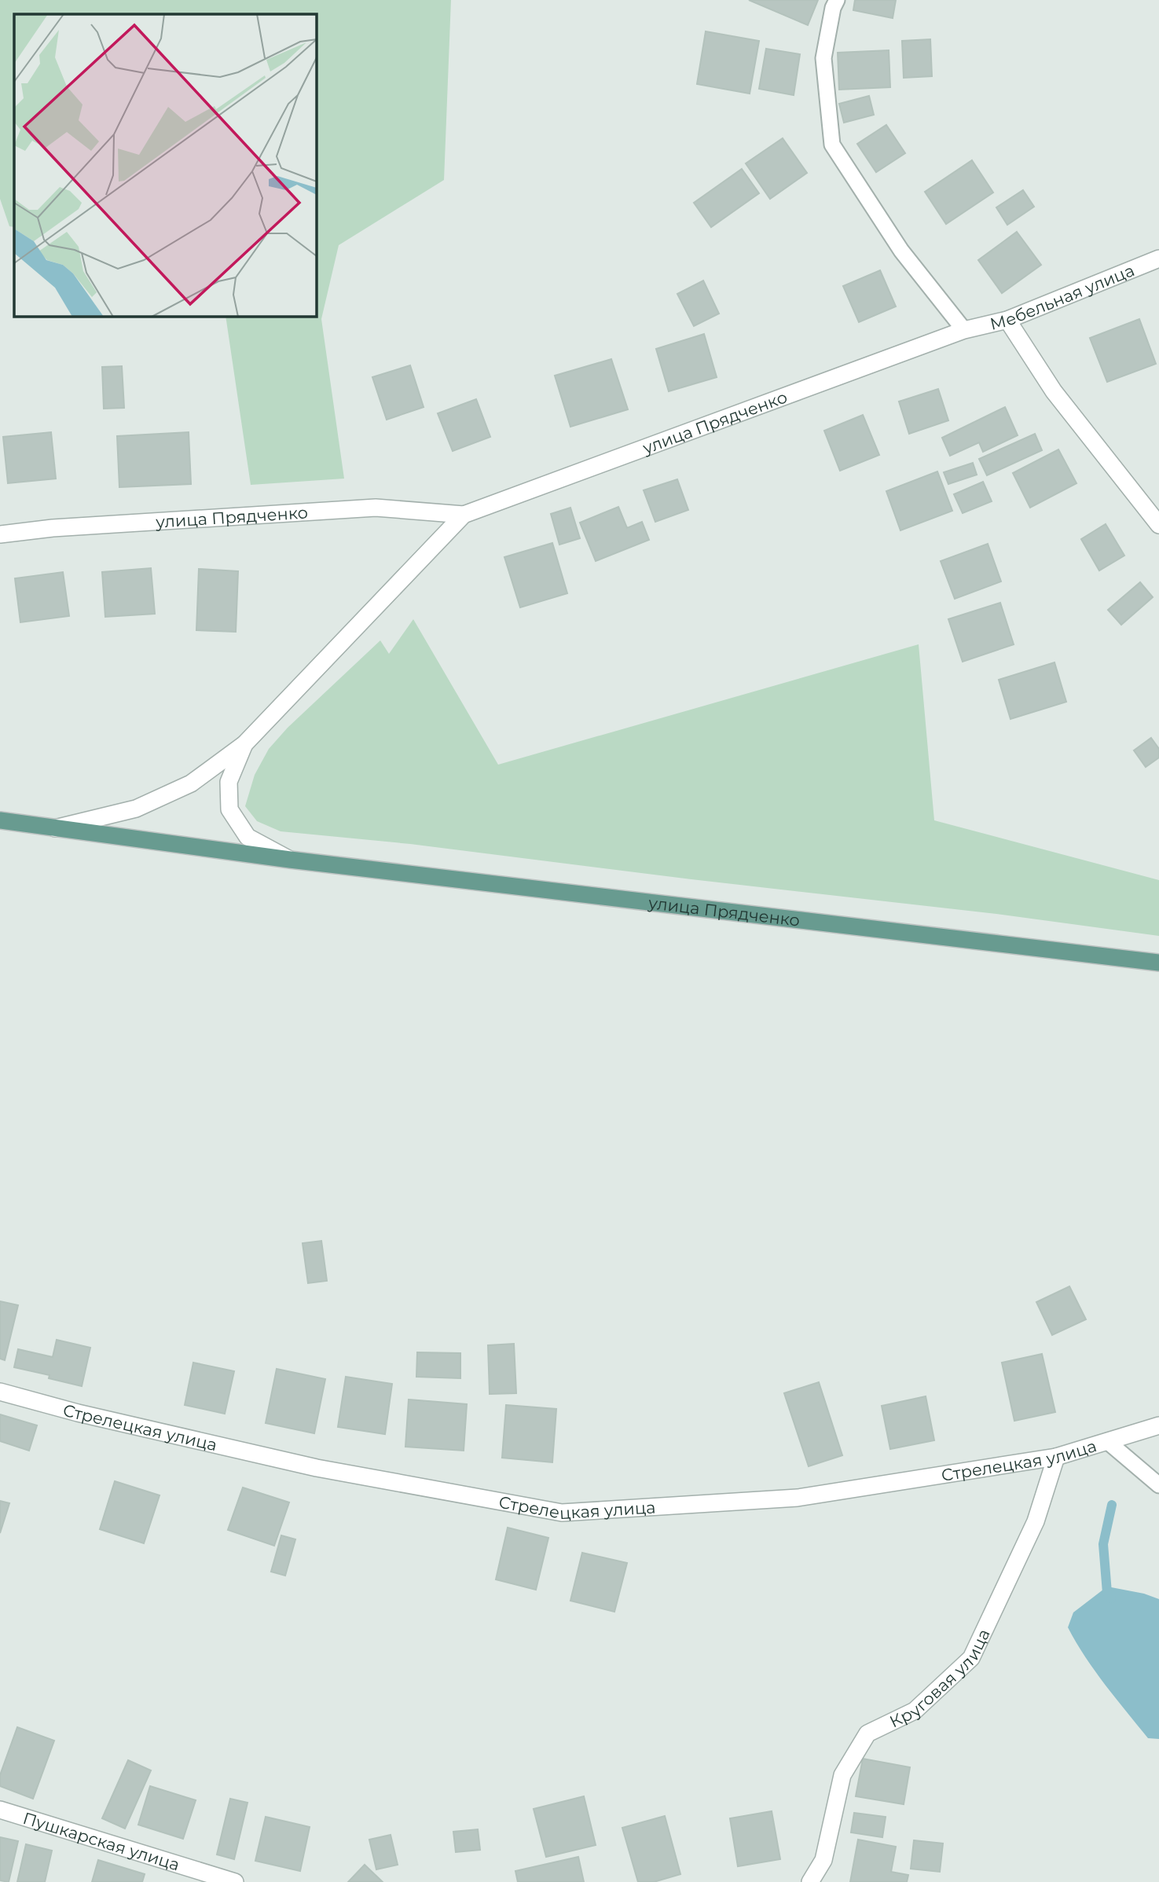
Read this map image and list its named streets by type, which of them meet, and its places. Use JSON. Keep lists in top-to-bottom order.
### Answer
{
  "streets": {
    "main road": ["улица Прядченко"],
    "street": [
      "Мебельная улица",
      "Стрелецкая улица",
      "Круговая улица",
      "Пушкарская улица"
    ]
  },
  "crossings": [
    ["Мебельная улица", "улица Прядченко"],
    ["Стрелецкая улица", "Круговая улица"]
  ]
}
